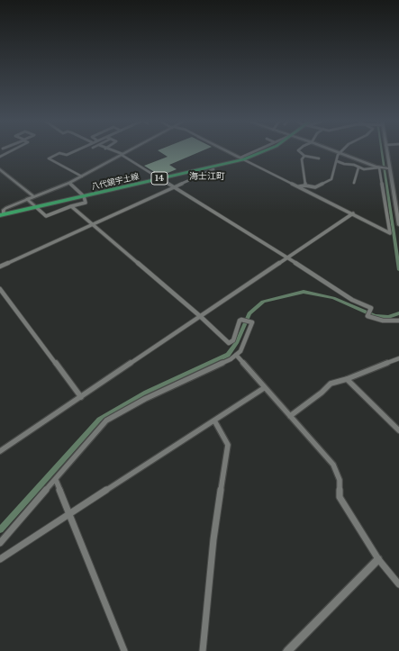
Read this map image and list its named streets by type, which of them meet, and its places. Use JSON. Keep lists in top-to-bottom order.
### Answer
{
  "streets": {
    "main road": ["14", "八代鏡宇土線"]
  },
  "districts": ["海士江町"]
}
